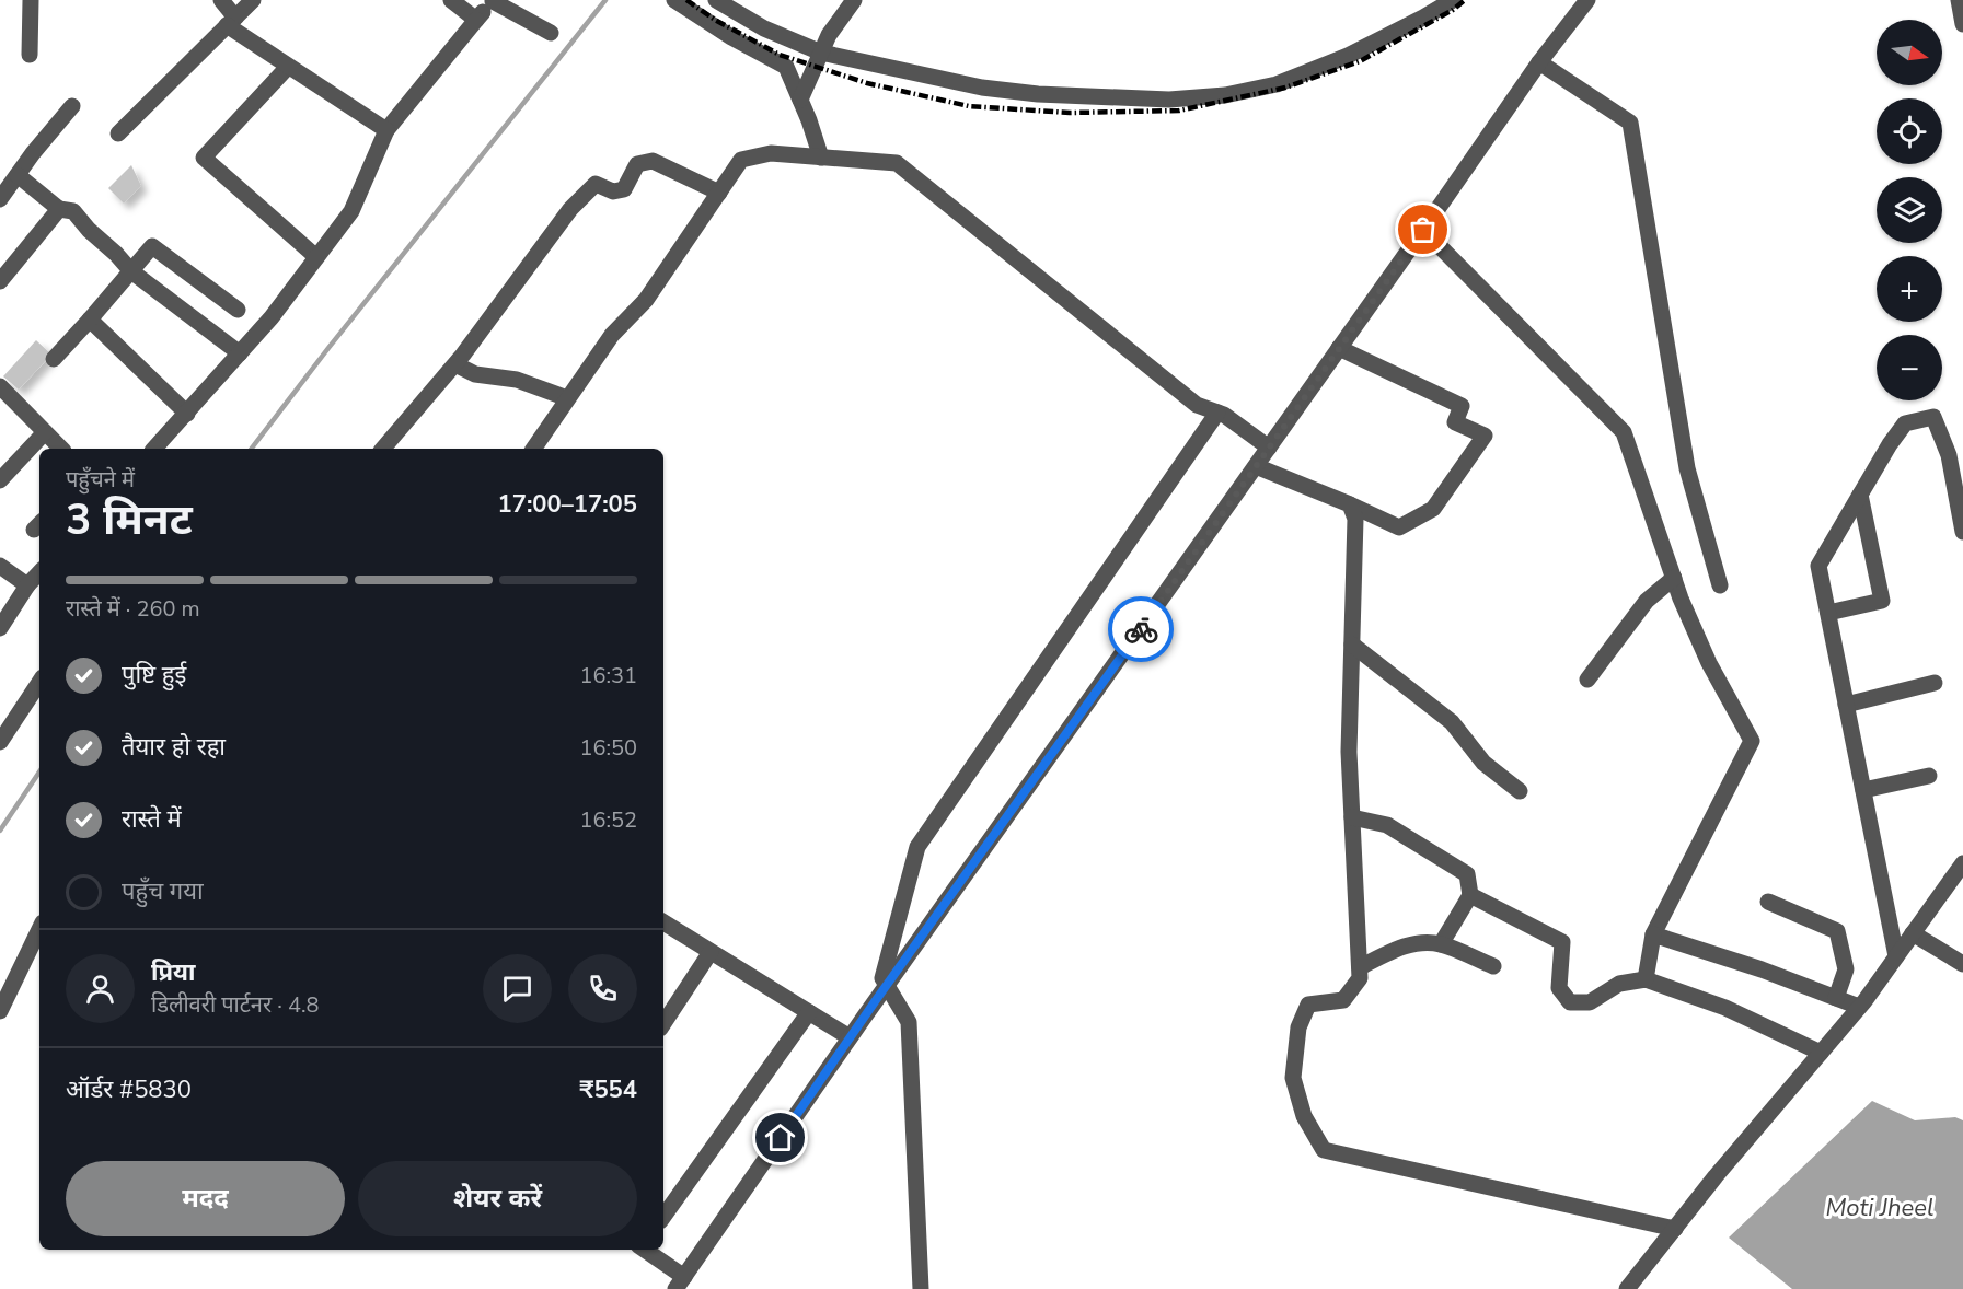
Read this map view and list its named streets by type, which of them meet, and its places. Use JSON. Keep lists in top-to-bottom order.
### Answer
{
  "water": ["Moti Jheel"],
  "north": "right",
  "page": {
    "map_buttons": ["+", "−"],
    "heading": ["3 मिनट", "पहुँचने में", "17:00–17:05"],
    "panel": [
      "प्रिया",
      "डिलीवरी पार्टनर · 4.8",
      "ऑर्डर #5830",
      "₹554"
    ],
    "bar": "रास्ते में · 260 m",
    "list": [
      ["पुष्टि हुई", "16:31"],
      ["तैयार हो रहा", "16:50"],
      ["रास्ते में", "16:52"],
      "पहुँच गया"
    ],
    "buttons": ["मदद", "शेयर करें"]
  }
}
